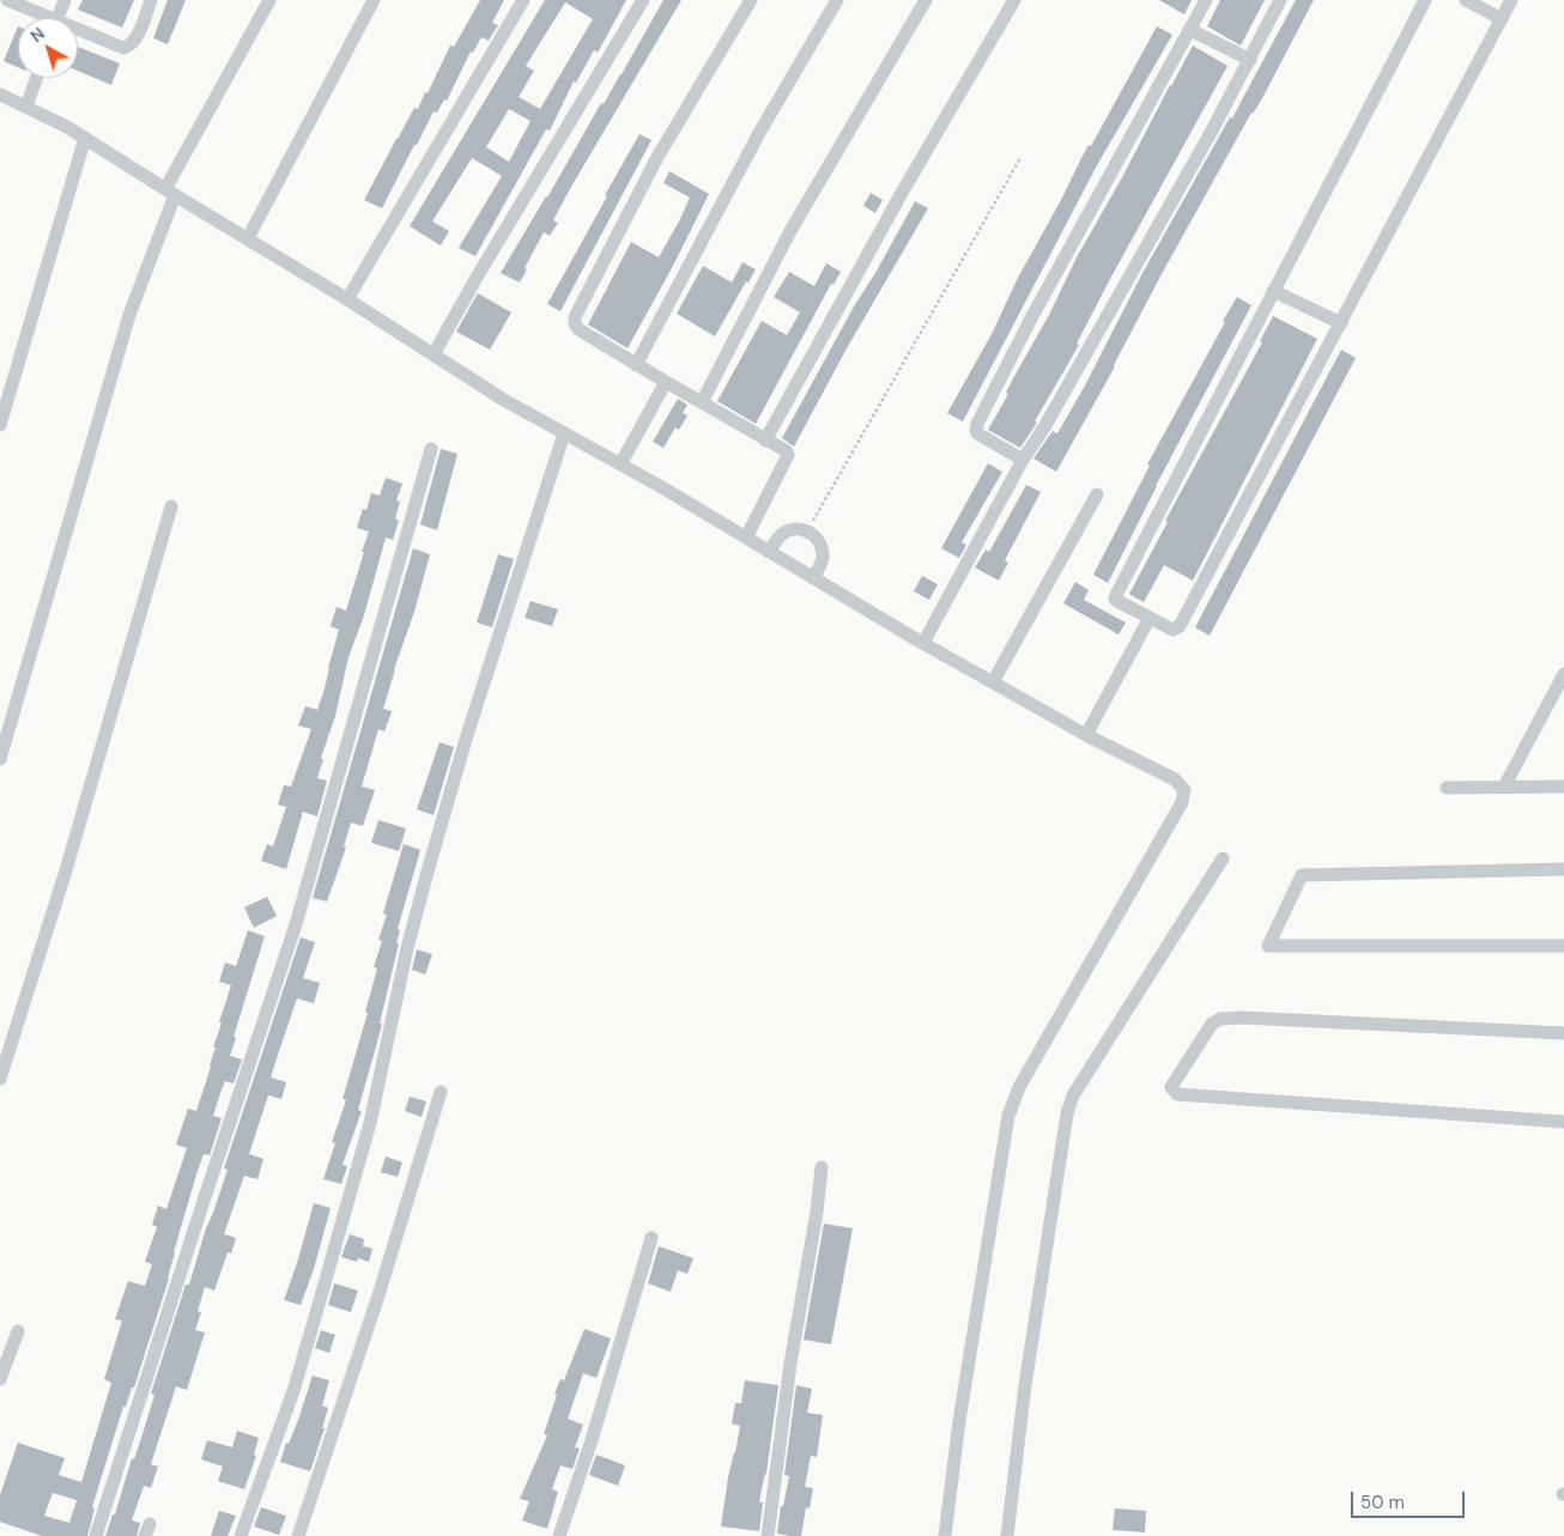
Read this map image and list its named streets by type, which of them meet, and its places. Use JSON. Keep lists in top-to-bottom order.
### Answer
{
  "scale_bar": "50 m",
  "north": "top left"
}
